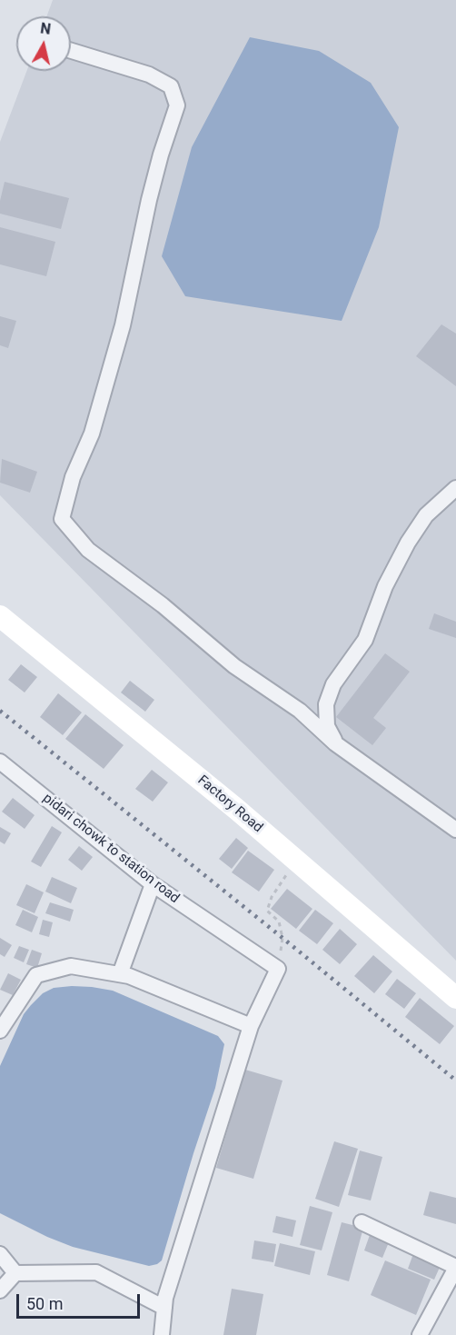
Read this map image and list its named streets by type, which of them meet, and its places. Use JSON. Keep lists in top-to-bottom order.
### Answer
{
  "streets": {
    "main road": ["Factory Road"],
    "street": ["pidari chowk to station road"]
  },
  "scale_bar": "50 m",
  "north": "top"
}
